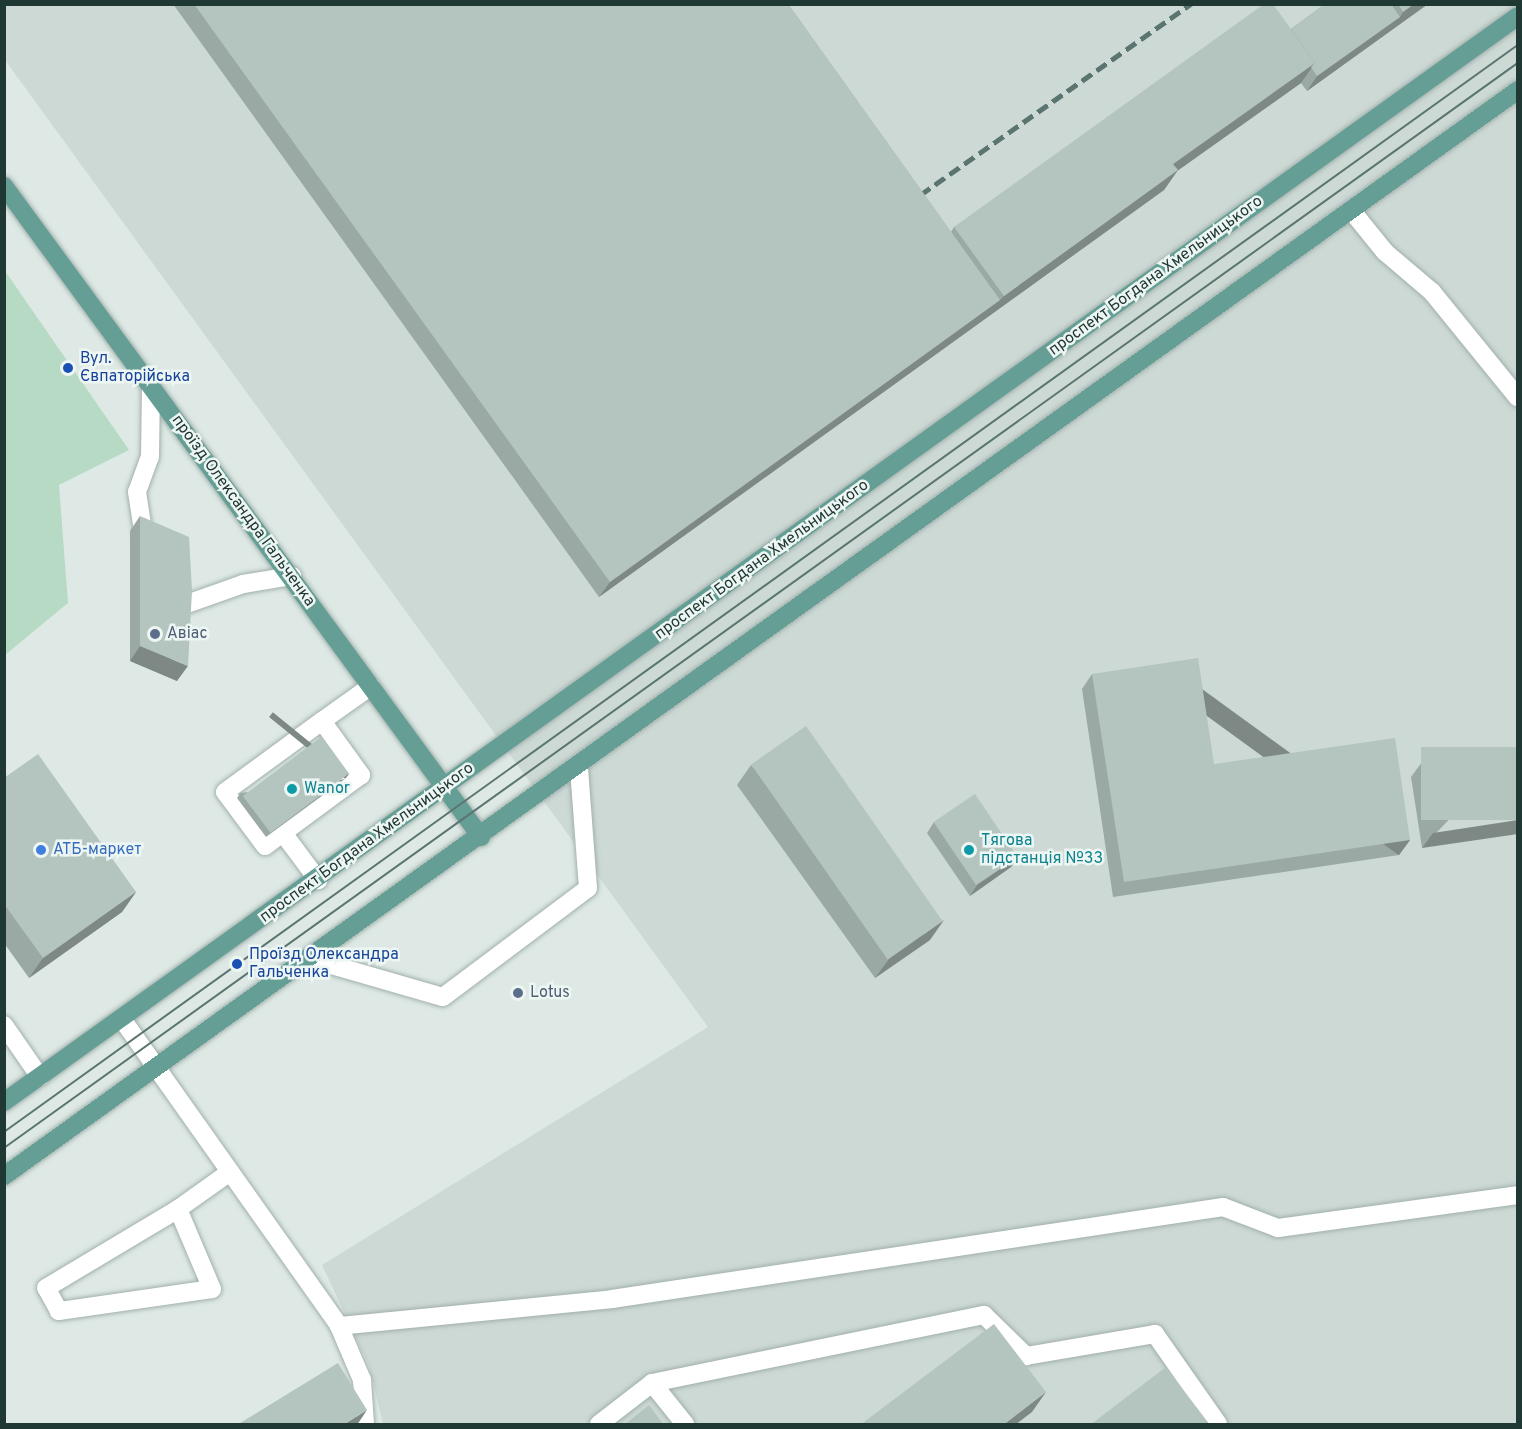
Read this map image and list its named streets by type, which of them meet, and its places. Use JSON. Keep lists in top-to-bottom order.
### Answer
{
  "streets": {
    "main road": ["проспект Богдана Хмельницького", "проїзд Олександра Гальченка"]
  },
  "crossings": [
    ["проспект Богдана Хмельницького", "проїзд Олександра Гальченка"]
  ],
  "places": [
    "Вул. Євпаторійська",
    "Авіас",
    "Wanor",
    "АТБ-маркет",
    "Тягова пiдстанцiя №33",
    "Проїзд Олександра Гальченка",
    "Lotus"
  ]
}
